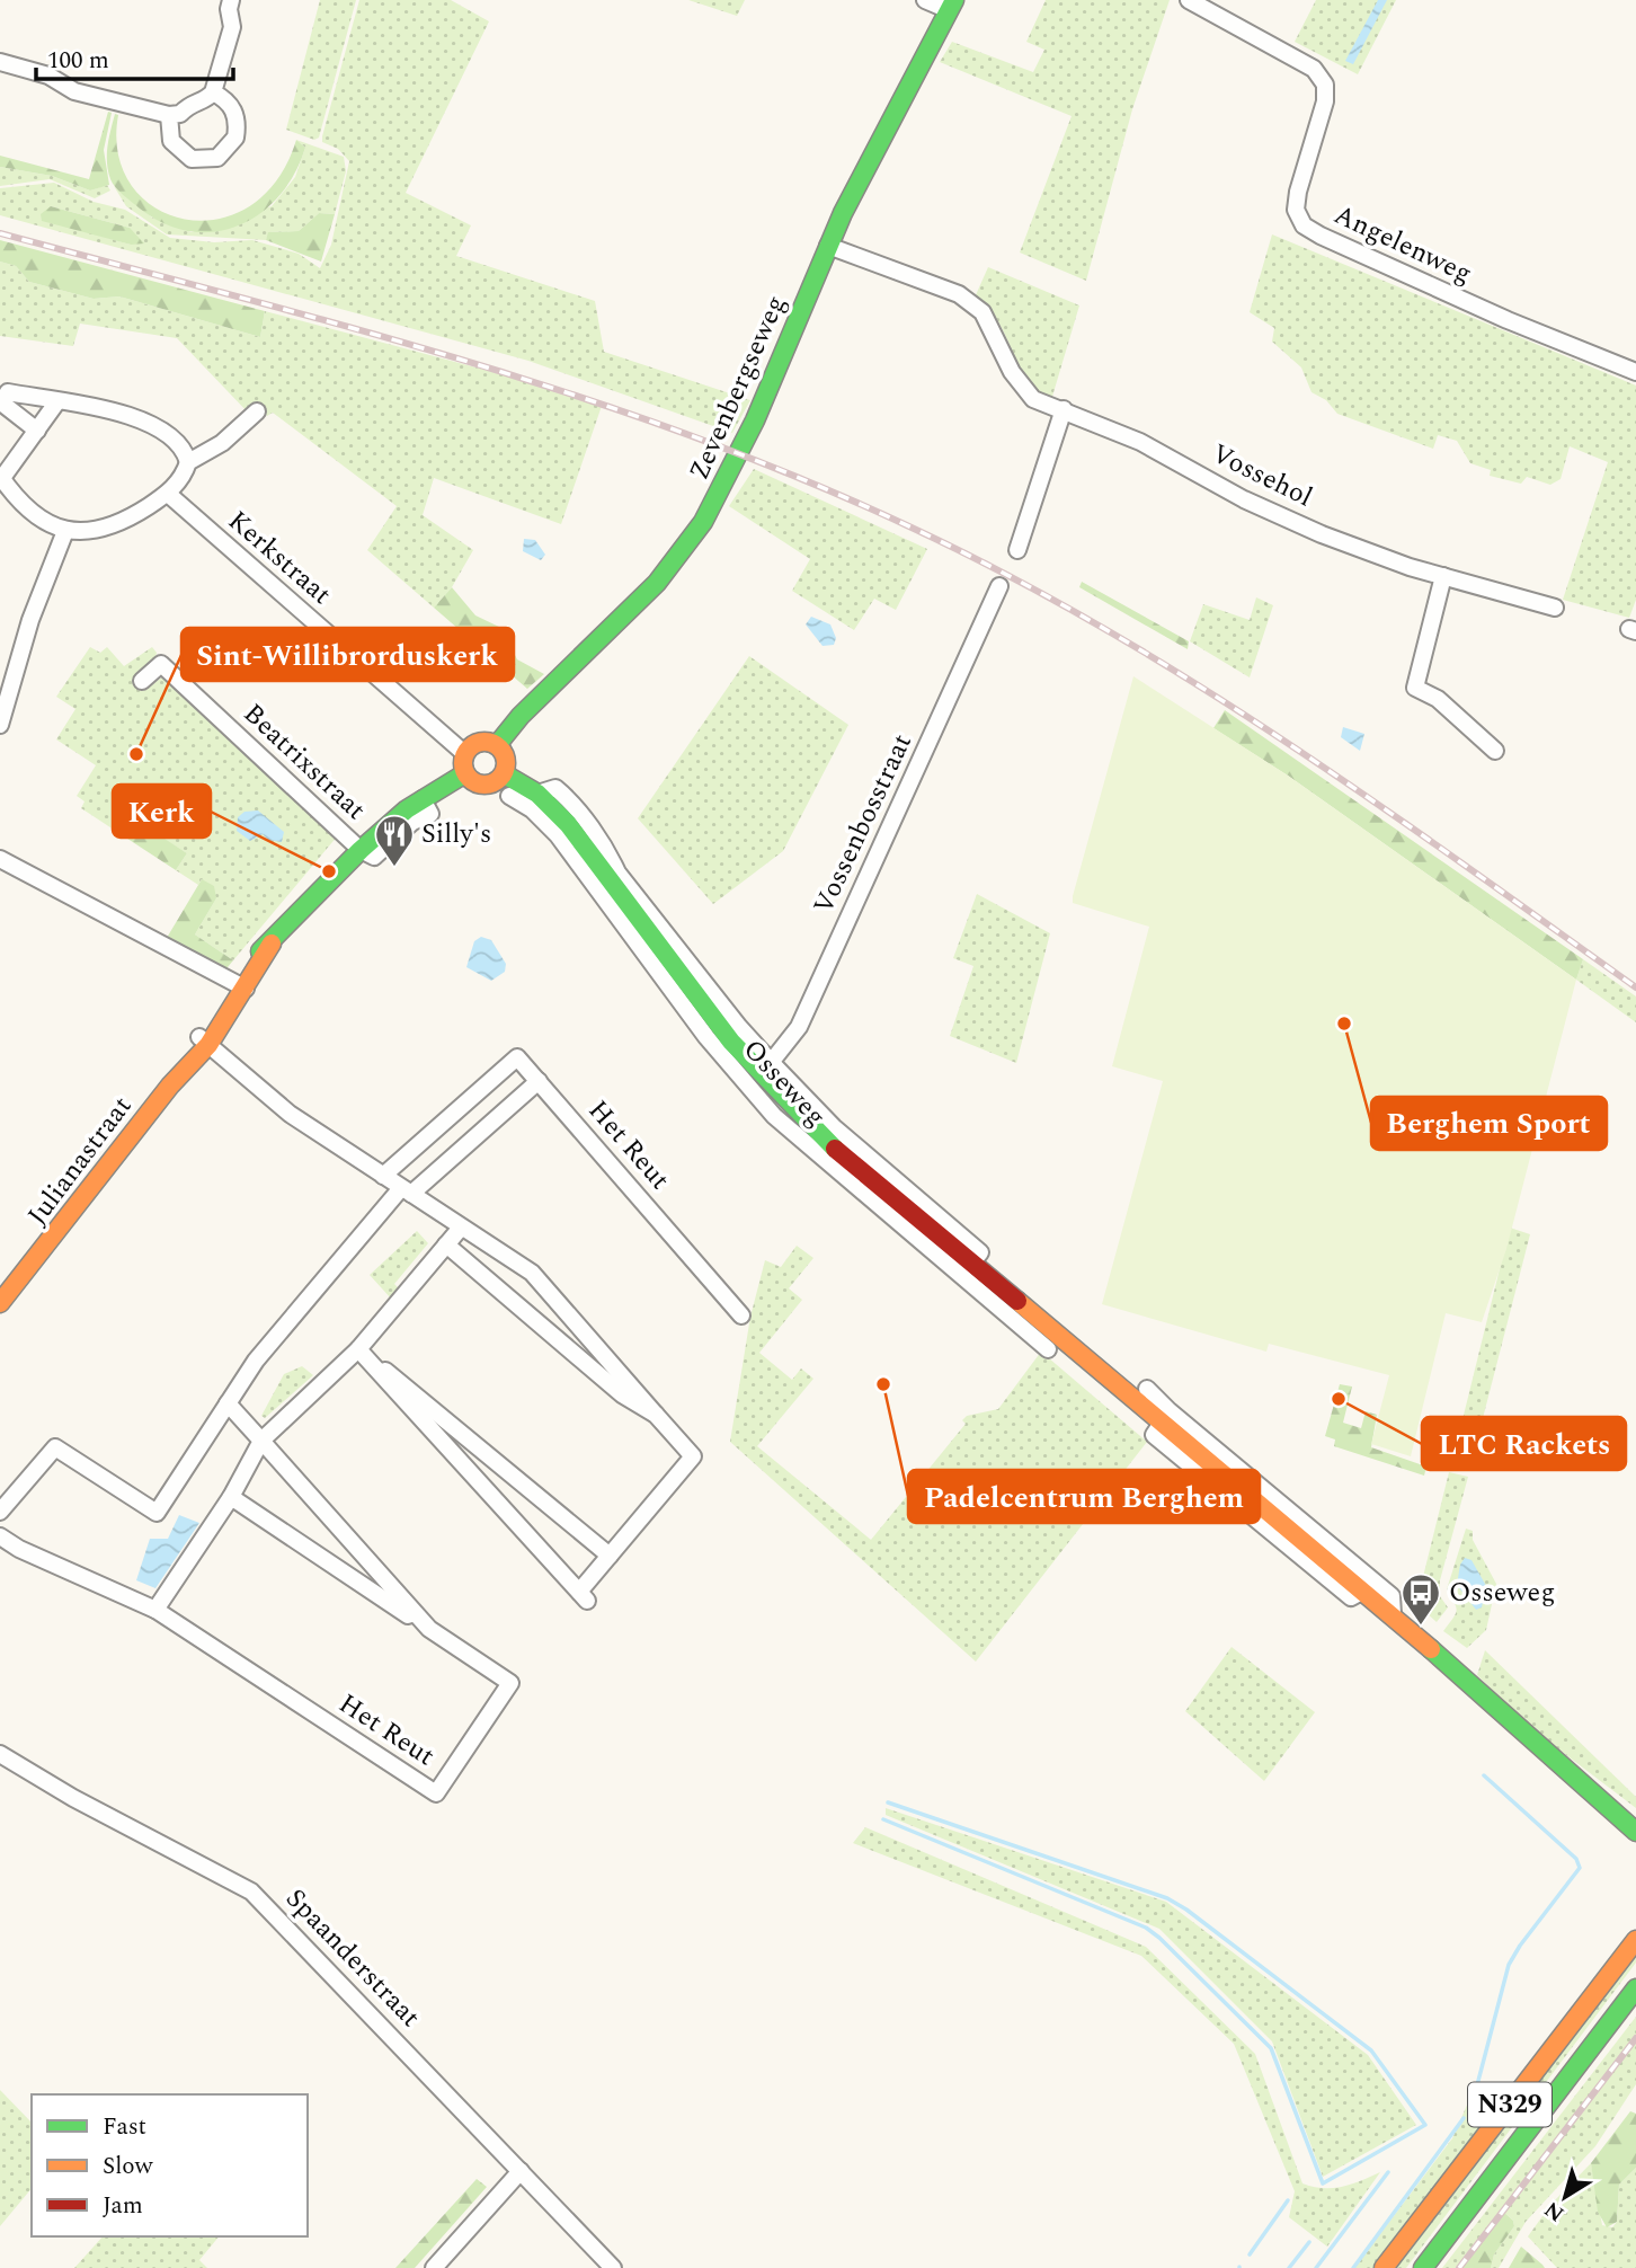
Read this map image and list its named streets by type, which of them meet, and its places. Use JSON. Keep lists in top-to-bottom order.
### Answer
{
  "streets": {
    "street": [
      "Angelenweg",
      "Zevenbergseweg",
      "Vossehol",
      "Kerkstraat",
      "Beatrixstraat",
      "Vossenbosstraat",
      "Osseweg",
      "Het Reut",
      "Julianastraat",
      "Spaanderstraat",
      "N329"
    ]
  },
  "crossings": [
    ["Zevenbergseweg", "Vossehol"],
    ["Zevenbergseweg", "Kerkstraat"],
    ["Zevenbergseweg", "Osseweg"],
    ["Zevenbergseweg", "Julianastraat"],
    ["Kerkstraat", "Osseweg"],
    ["Kerkstraat", "Julianastraat"],
    ["Beatrixstraat", "Julianastraat"],
    ["Vossenbosstraat", "Osseweg"],
    ["Osseweg", "Julianastraat"]
  ],
  "places": {
    "other": [
      "Sint-Willibrorduskerk",
      "Kerk",
      "Berghem Sport",
      "Padelcentrum Berghem",
      "LTC Rackets"
    ],
    "restaurant": ["Silly's"],
    "bus stop": ["Osseweg"]
  },
  "legend": ["Fast", "Slow", "Jam"],
  "scale_bar": "100 m",
  "north": "bottom left"
}
